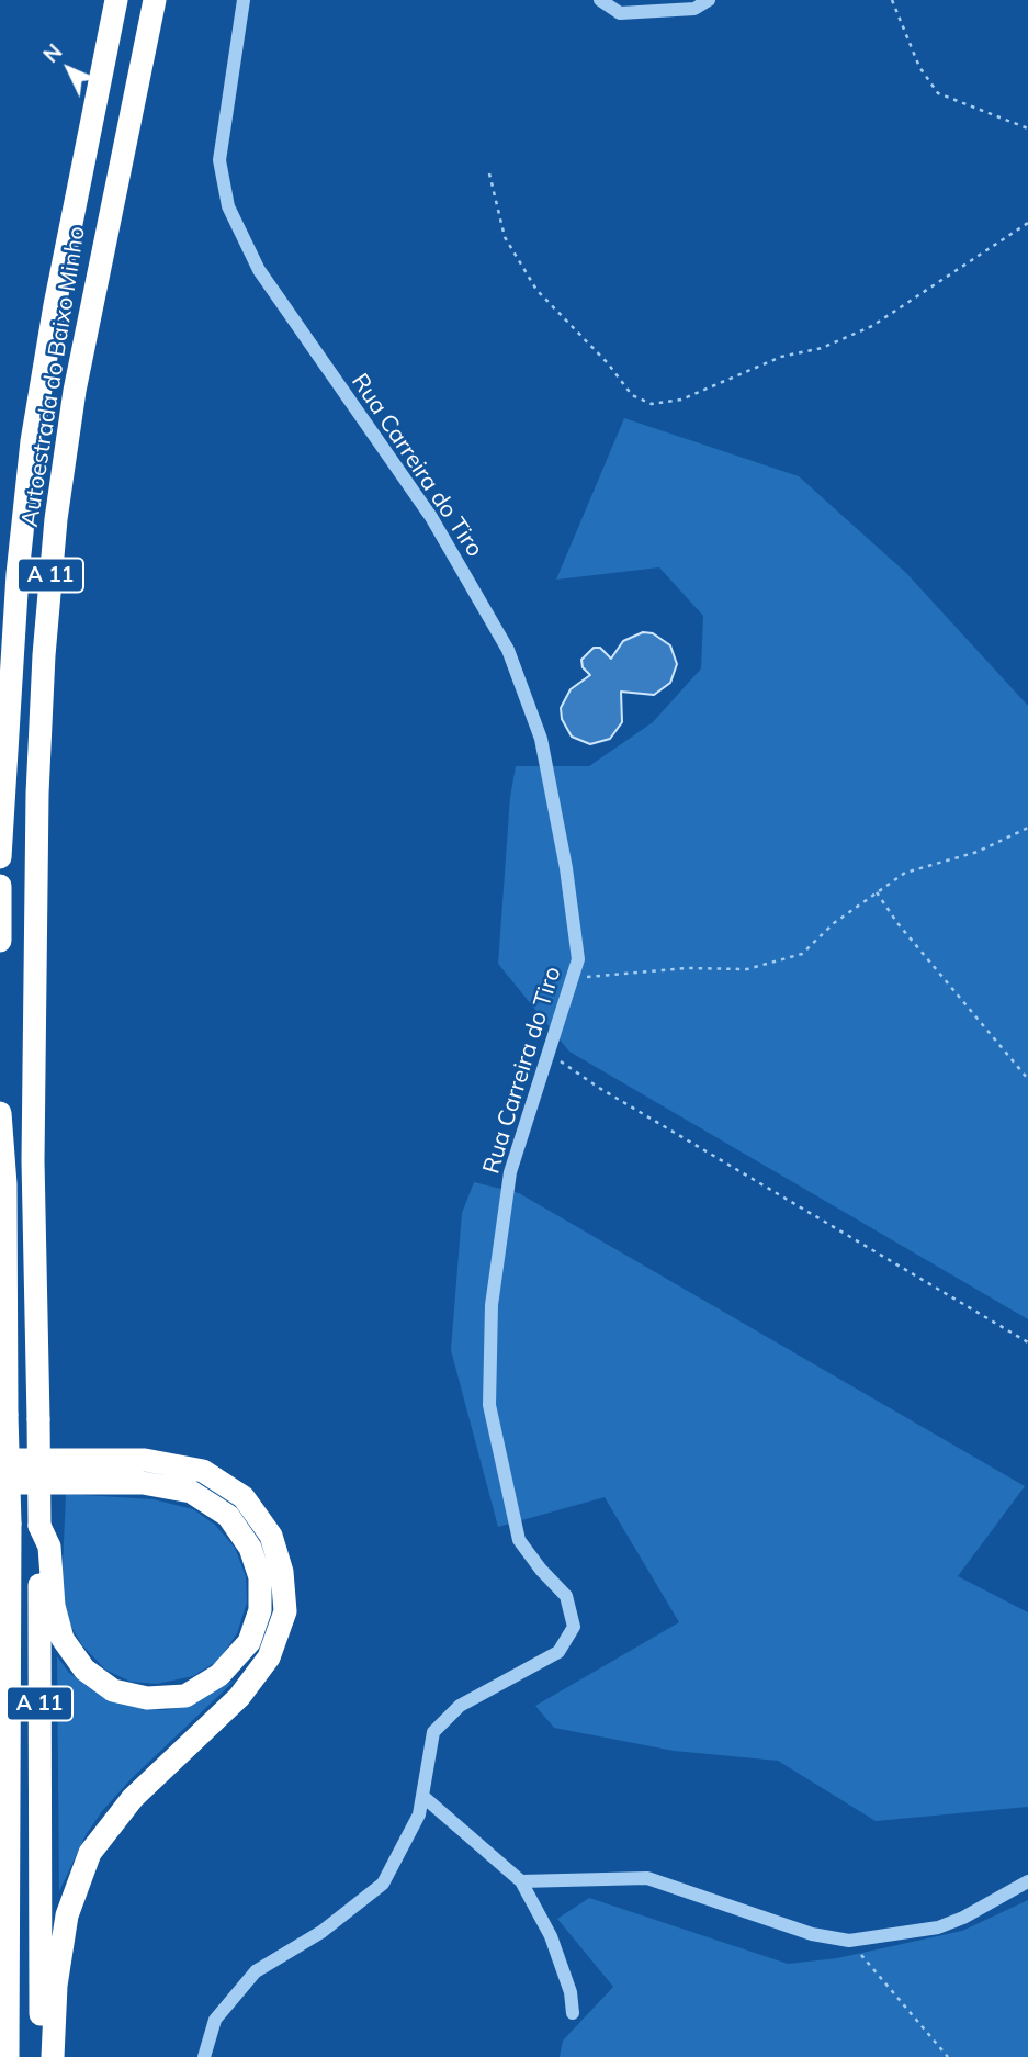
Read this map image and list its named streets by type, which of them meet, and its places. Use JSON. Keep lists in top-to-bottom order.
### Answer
{
  "streets": {
    "highway": ["Autoestrada do Baixo Minho", "A 11"],
    "street": ["Rua Carreira do Tiro"]
  },
  "north": "top left"
}
